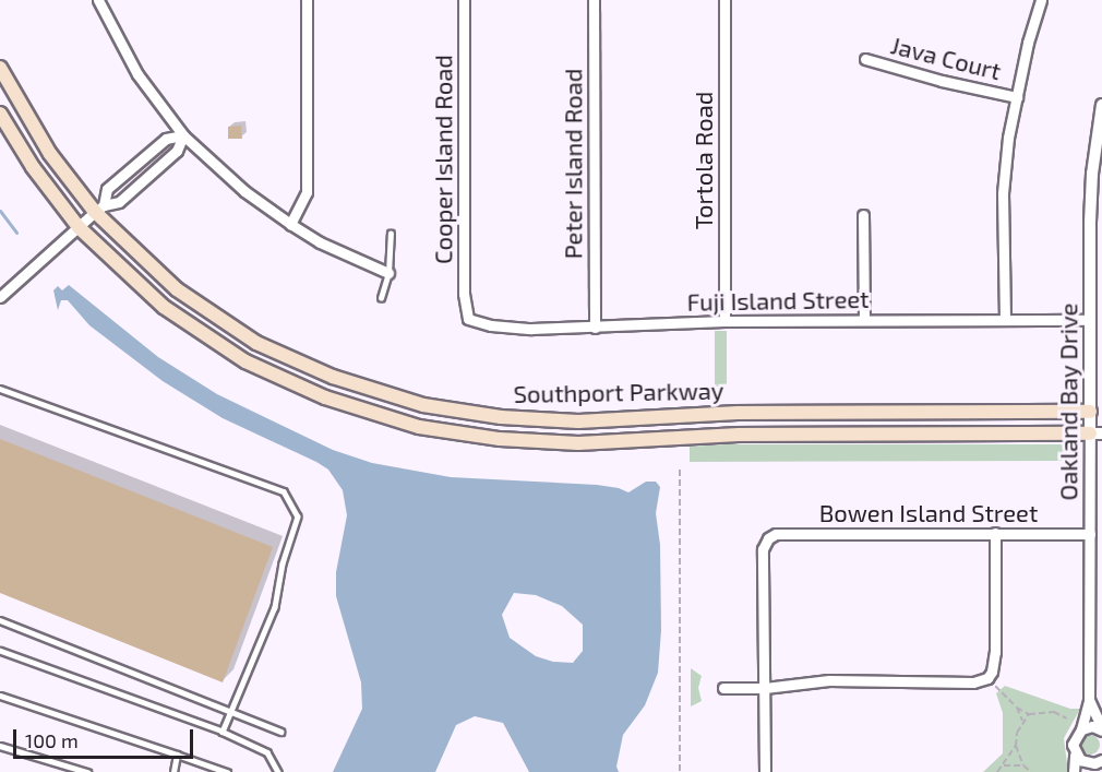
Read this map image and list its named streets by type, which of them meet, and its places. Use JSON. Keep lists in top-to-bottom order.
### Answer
{
  "streets": {
    "main road": ["Southport Parkway"],
    "street": [
      "Java Court",
      "Cooper Island Road",
      "Tortola Road",
      "Peter Island Road",
      "Fuji Island Street",
      "Oakland Bay Drive",
      "Bowen Island Street"
    ]
  },
  "crossings": [
    ["Cooper Island Road", "Fuji Island Street"],
    ["Tortola Road", "Fuji Island Street"],
    ["Peter Island Road", "Fuji Island Street"],
    ["Fuji Island Street", "Oakland Bay Drive"],
    ["Southport Parkway", "Oakland Bay Drive"],
    ["Oakland Bay Drive", "Bowen Island Street"]
  ],
  "scale_bar": "100 m"
}
